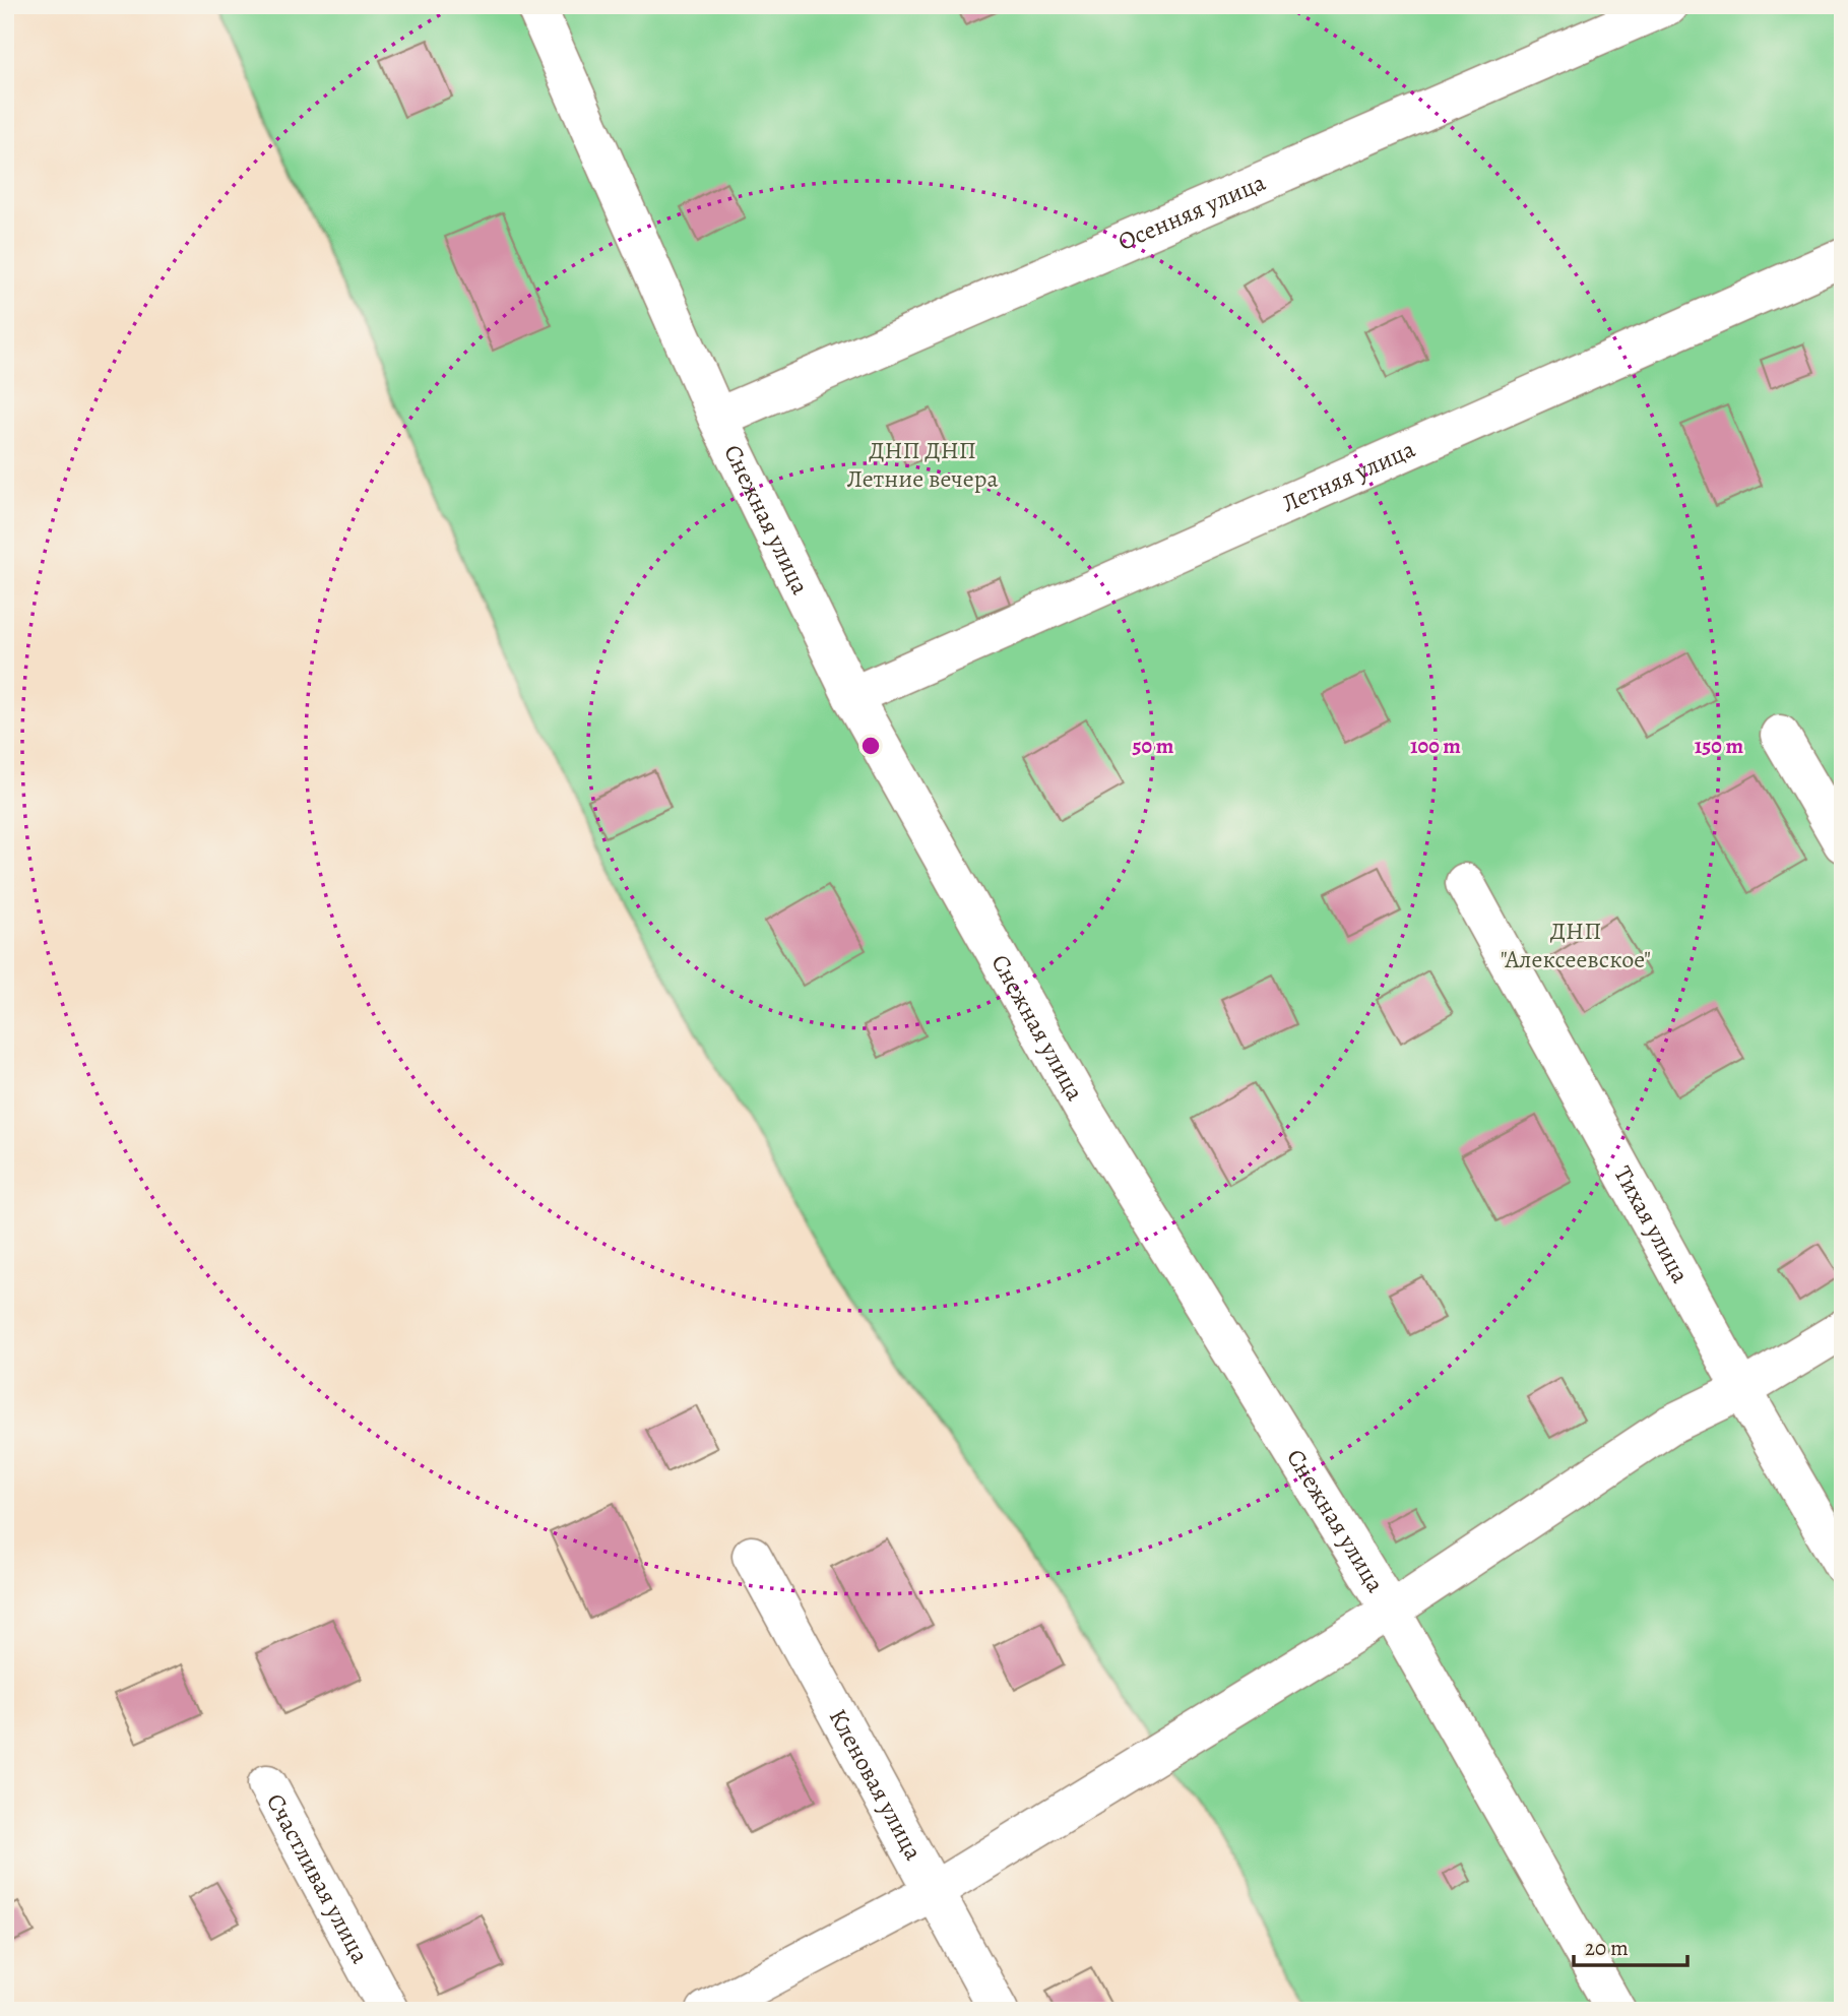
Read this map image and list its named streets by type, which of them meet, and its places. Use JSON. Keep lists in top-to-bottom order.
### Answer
{
  "streets": {
    "street": [
      "Осенняя улица",
      "Летняя улица",
      "Снежная улица",
      "Тихая улица",
      "Кленовая улица",
      "Счастливая улица"
    ]
  },
  "crossings": [
    ["Осенняя улица", "Снежная улица"],
    ["Летняя улица", "Снежная улица"]
  ],
  "parks": ["ДНП ДНП Летние вечера", "ДНП \"Алексеевское\""],
  "scale_bar": "20 m",
  "rings": ["50 m", "100 m", "150 m"]
}
